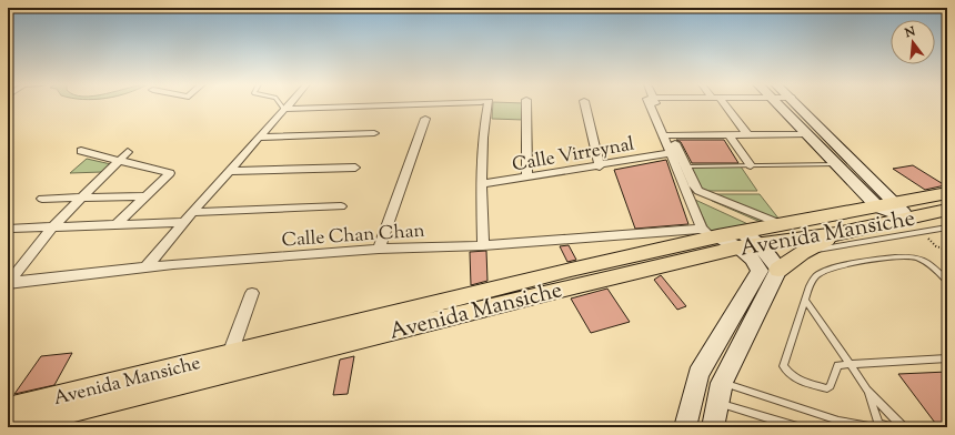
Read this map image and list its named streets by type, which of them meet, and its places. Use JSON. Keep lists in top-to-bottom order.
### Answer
{
  "streets": {
    "highway": ["Avenida Mansiche"],
    "street": ["Calle Virreynal", "Calle Chan Chan"]
  },
  "crossings": [
    ["Avenida Mansiche", "Calle Chan Chan"]
  ],
  "north": "top"
}
